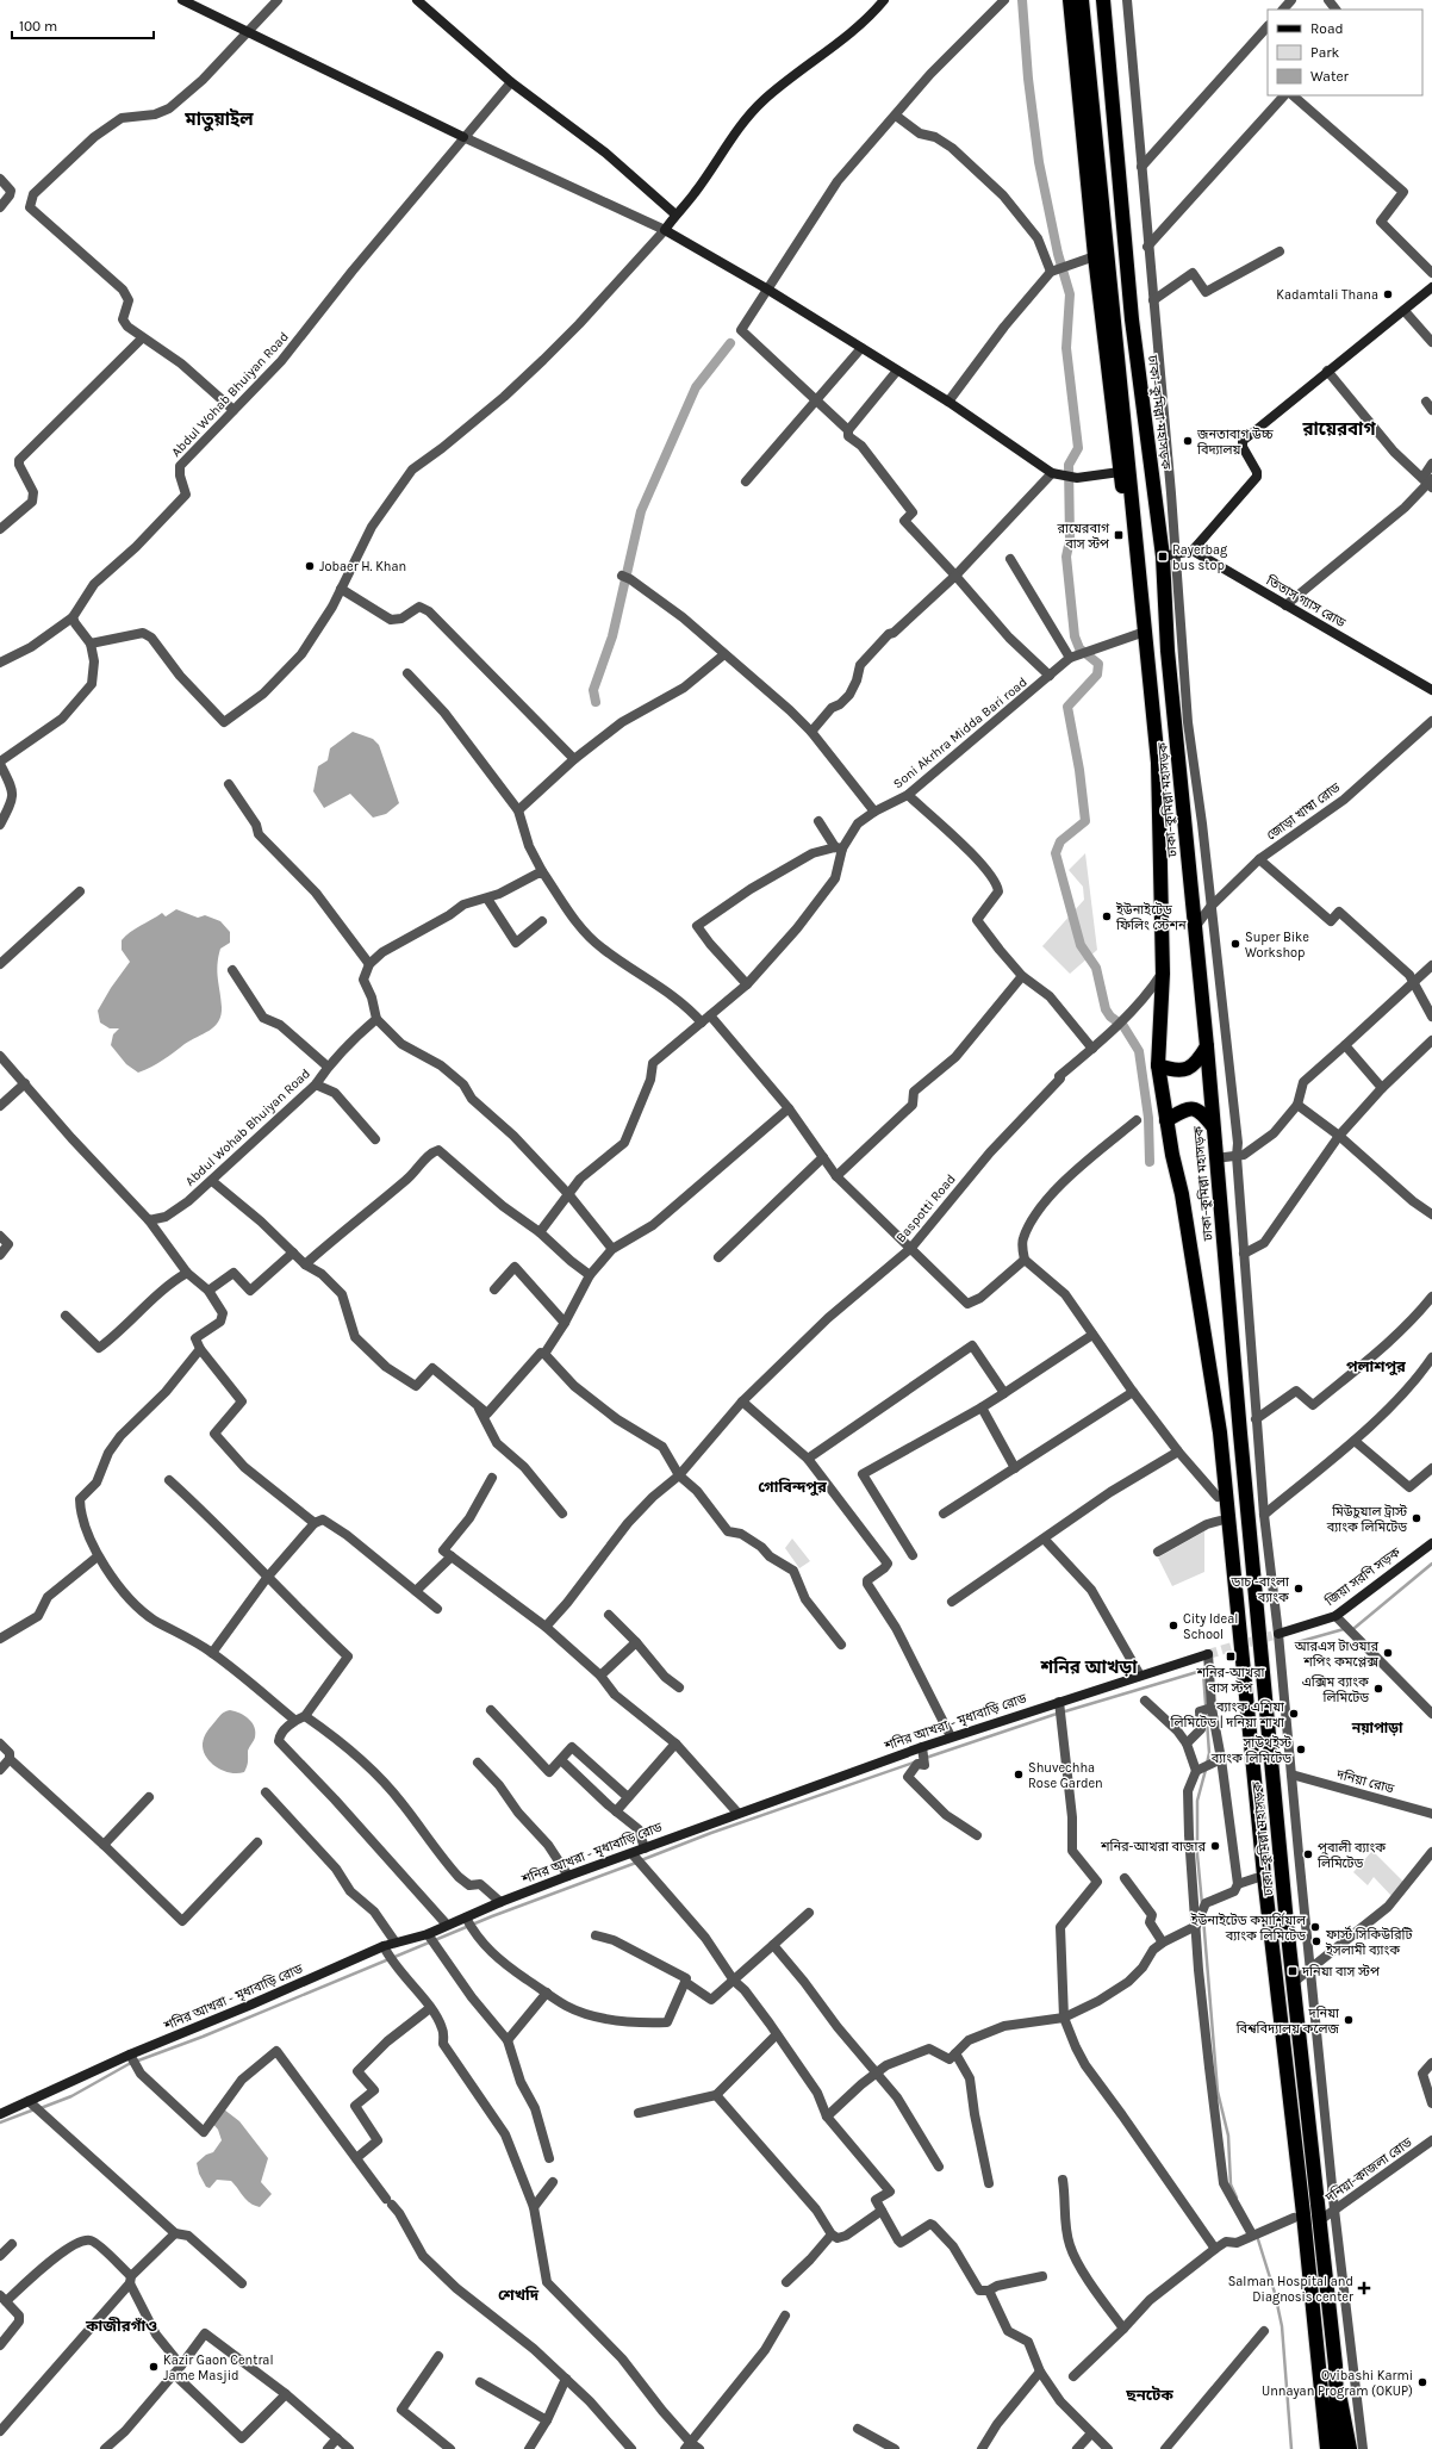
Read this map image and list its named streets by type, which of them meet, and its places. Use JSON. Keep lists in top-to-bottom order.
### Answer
{
  "streets": {
    "highway": ["ঢাকা–কুমিল্লা মহাসড়ক"],
    "street": [
      "Abdul Wohab Bhuiyan Road",
      "তিতাস গ্যাস রোড",
      "Soni Akrhra Midda Bari road",
      "জোড়া খাম্বা রোড",
      "Baspotti Road",
      "জিয়া সরণি সড়ক",
      "শনির আখরা - মৃধাবাড়ি রোড",
      "দনিয়া রোড",
      "দনিয়া-কাজলা রোড"
    ]
  },
  "crossings": [
    ["ঢাকা–কুমিল্লা মহাসড়ক", "Soni Akrhra Midda Bari road"],
    ["ঢাকা–কুমিল্লা মহাসড়ক", "জোড়া খাম্বা রোড"],
    ["ঢাকা–কুমিল্লা মহাসড়ক", "Baspotti Road"],
    ["ঢাকা–কুমিল্লা মহাসড়ক", "দনিয়া-কাজলা রোড"]
  ],
  "districts": [
    "মাতুয়াইল",
    "রায়েরবাগ",
    "পলাশপুর",
    "গোবিন্দপুর",
    "শনির আখড়া",
    "নয়াপাড়া",
    "শেখদি",
    "কাজীরগাঁও",
    "ছনটেক"
  ],
  "places": {
    "other": [
      "Kadamtali Thana",
      "জনতাবাগ উচ্চ বিদ্যালয়",
      "Jobaer H. Khan",
      "ইউনাইটেড ফিলিং স্টেশন",
      "Super Bike Workshop",
      "মিউচুয়াল ট্রাস্ট ব্যাংক লিমিটেড",
      "ডাচ -বাংলা ব্যাংক",
      "City Ideal School",
      "আরএস টাওয়ার শপিং কমপ্লেক্স",
      "এক্সিম ব্যাংক লিমিটেড",
      "ব্যাংক এশিয়া লিমিটেড | দনিয়া শাখা",
      "সাউথইস্ট ব্যাংক লিমিটেড",
      "Shuvechha Rose Garden",
      "শনির-আখরা বাজার",
      "পুবালী ব্যাংক লিমিটেড",
      "ইউনাইটেড কমার্শিয়াল ব্যাংক লিমিটেড",
      "ফার্স্ট সিকিউরিটি ইসলামী ব্যাংক",
      "দনিয়া বিশ্ববিদ্যালয় কলেজ",
      "Kazir Gaon Central Jame Masjid",
      "Ovibashi Karmi Unnayan Program (OKUP)"
    ],
    "transit": [
      "রায়েরবাগ বাস স্টপ",
      "Rayerbag bus stop",
      "শনির-আখরা বাস স্টপ",
      "দনিয়া বাস স্টপ"
    ],
    "health": ["Salman Hospital and Diagnosis center"]
  },
  "legend": ["Road", "Park", "Water"],
  "scale_bar": "100 m"
}
